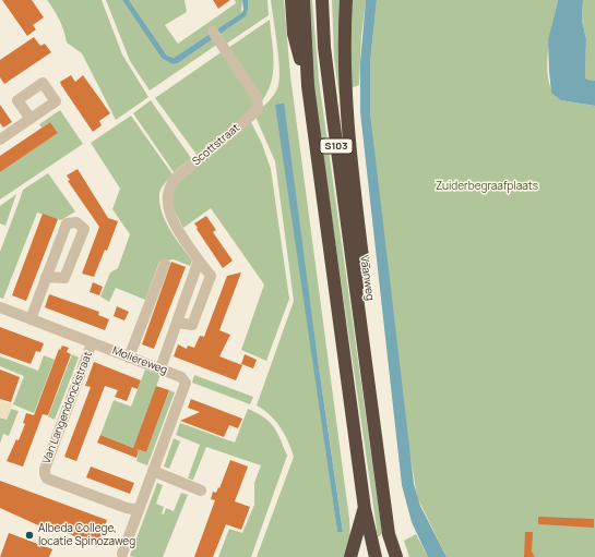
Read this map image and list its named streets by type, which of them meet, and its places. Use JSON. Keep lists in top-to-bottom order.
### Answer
{
  "streets": {
    "highway": ["S103", "Vaanweg"],
    "street": ["Scottstraat", "Molièreweg", "Van Langendonckstraat"]
  },
  "crossings": [
    ["S103", "Vaanweg"],
    ["Molièreweg", "Van Langendonckstraat"]
  ],
  "parks": ["Zuiderbegraafplaats"],
  "places": ["Albeda College, locatie Spinozaweg"]
}
